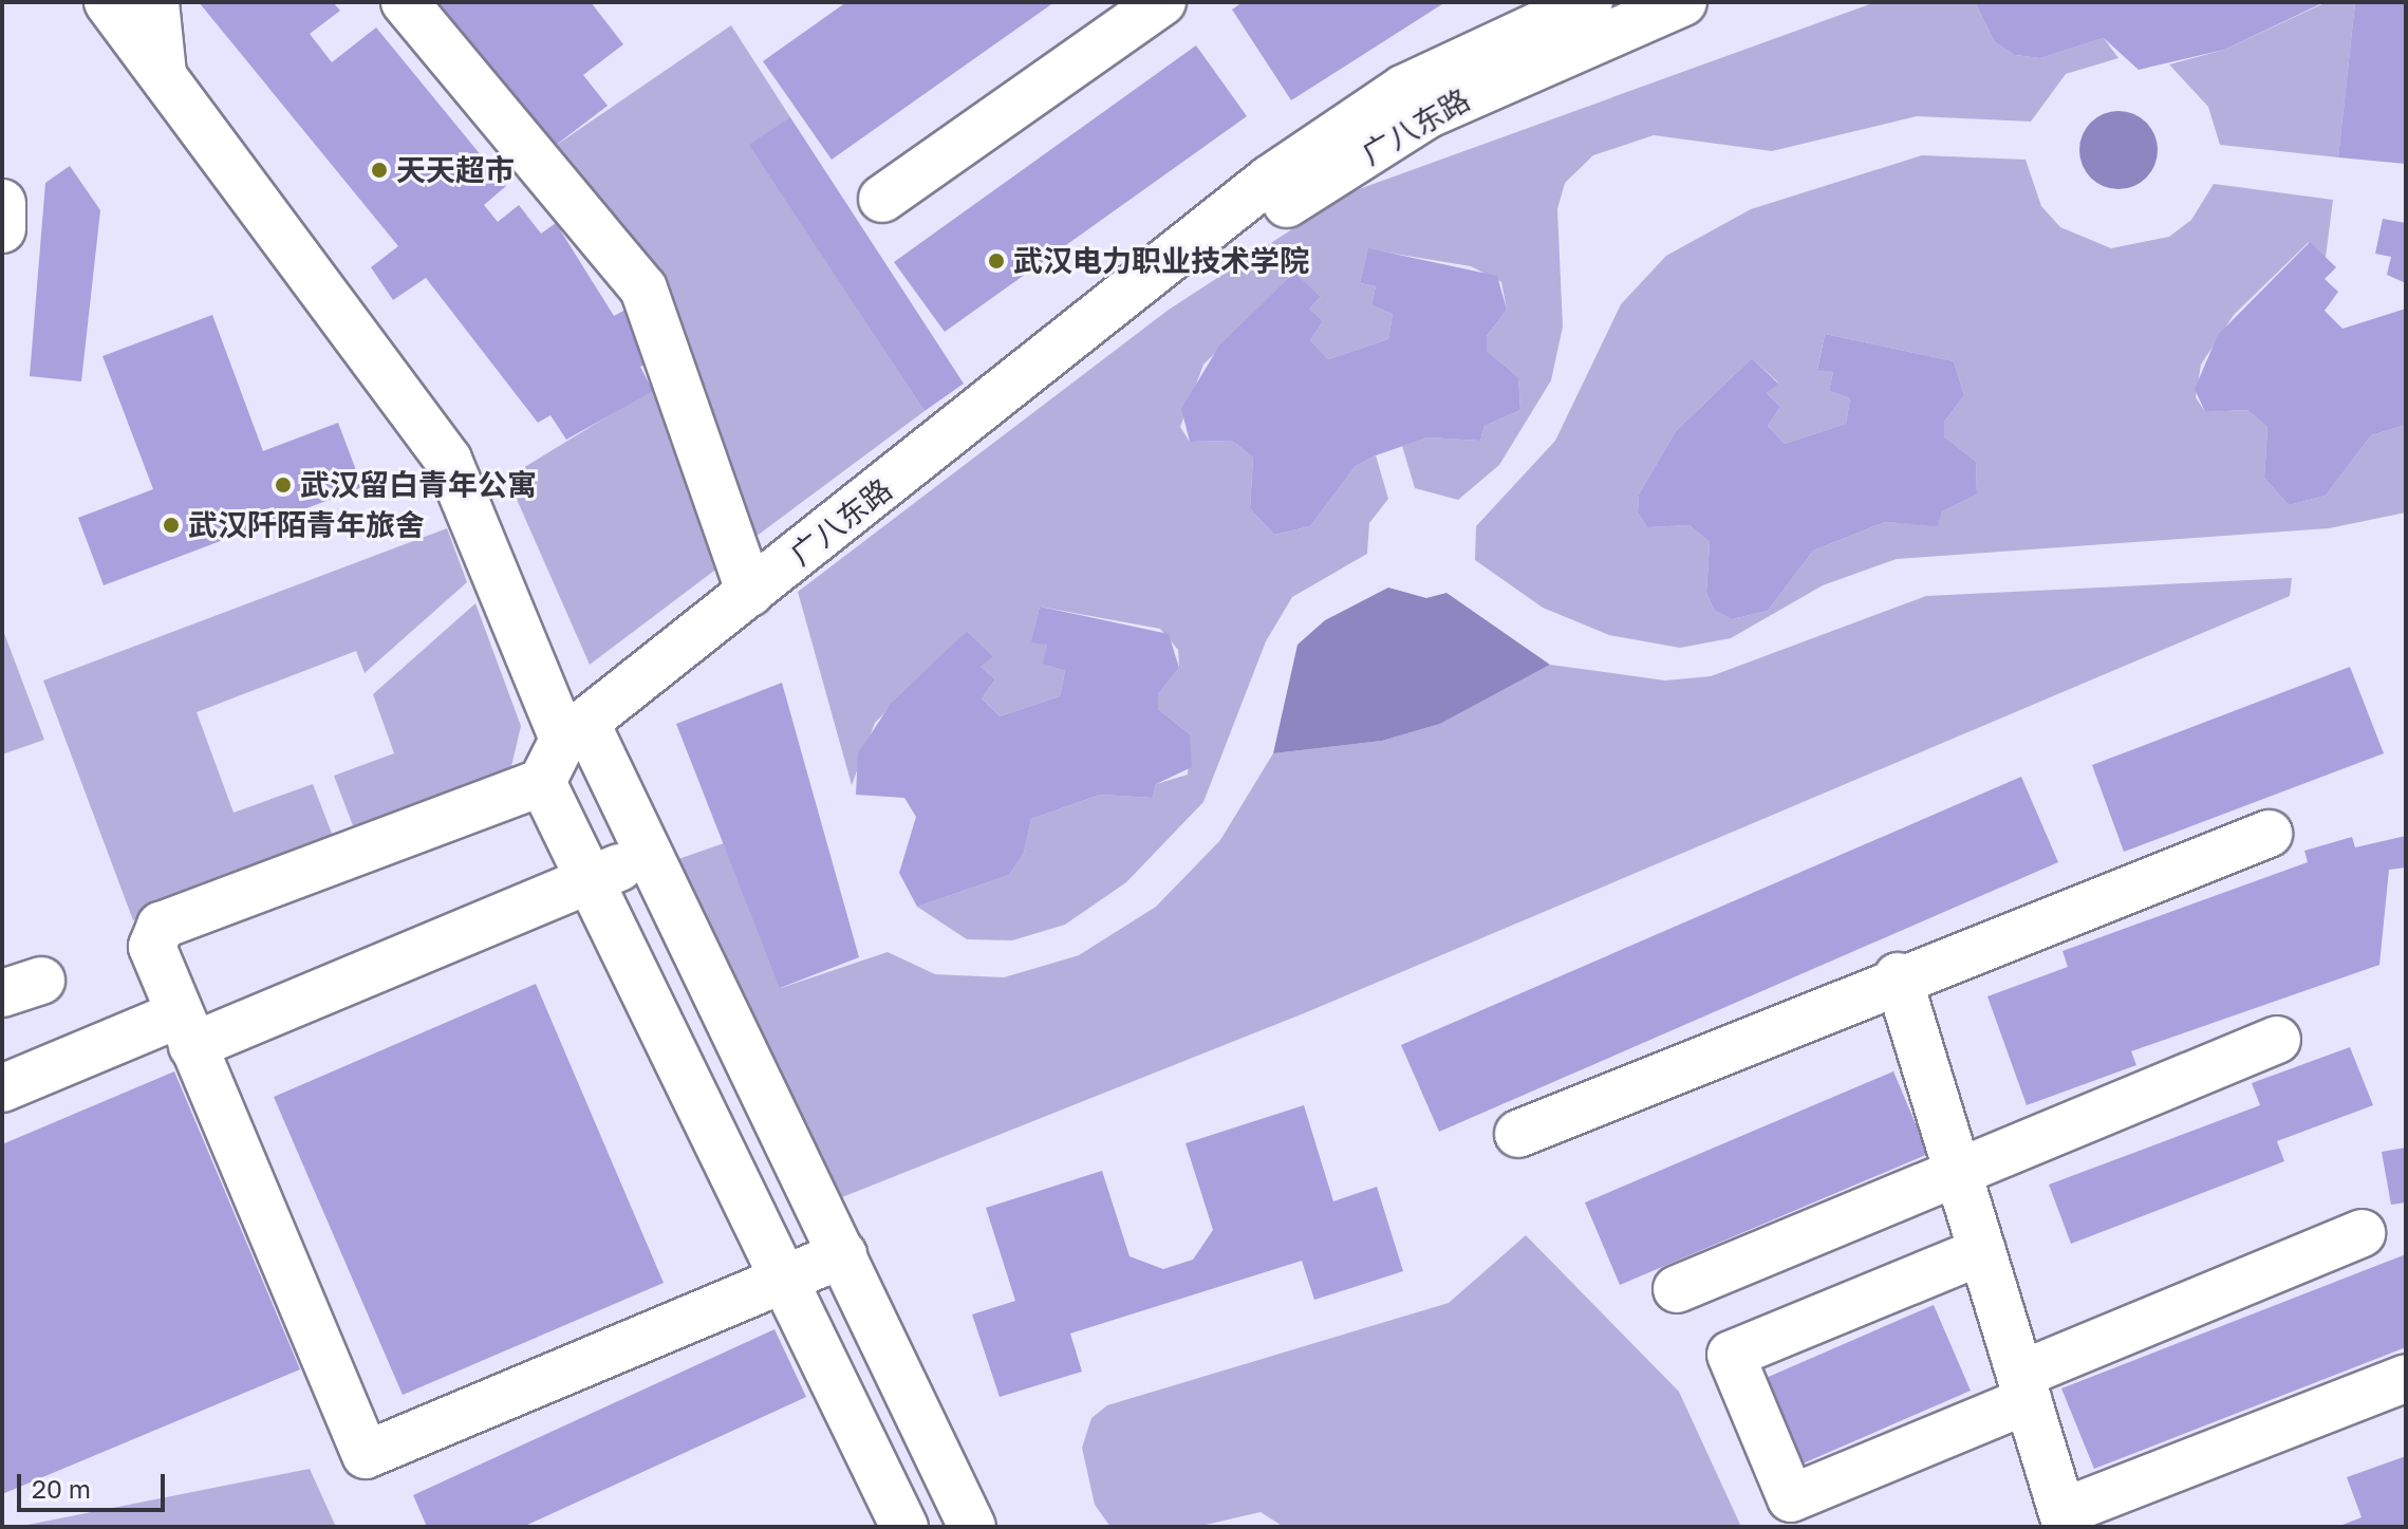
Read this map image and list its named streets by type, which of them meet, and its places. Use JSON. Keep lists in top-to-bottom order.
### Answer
{
  "streets": {
    "lane": ["广八东路"]
  },
  "places": [
    "天天超市",
    "武汉电力职业技术学院",
    "武汉留白青年公寓",
    "武汉阡陌青年旅舍"
  ],
  "scale_bar": "20 m"
}
